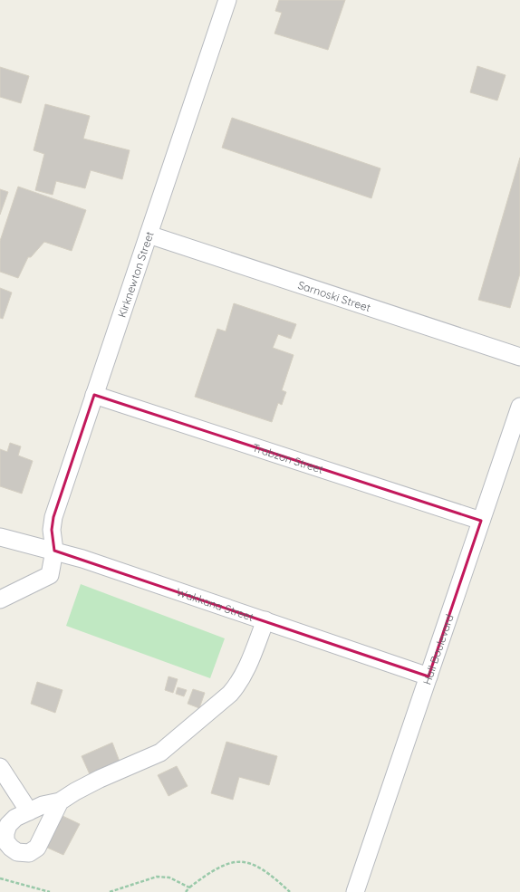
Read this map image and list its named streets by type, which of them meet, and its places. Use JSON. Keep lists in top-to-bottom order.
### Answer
{
  "streets": {
    "street": [
      "Kirknewton Street",
      "Sarnoski Street",
      "Trabzon Street",
      "Wakkana Street",
      "Hall Boulevard"
    ]
  },
  "crossings": [
    ["Kirknewton Street", "Sarnoski Street"],
    ["Kirknewton Street", "Trabzon Street"],
    ["Kirknewton Street", "Wakkana Street"],
    ["Trabzon Street", "Hall Boulevard"],
    ["Wakkana Street", "Hall Boulevard"]
  ]
}
